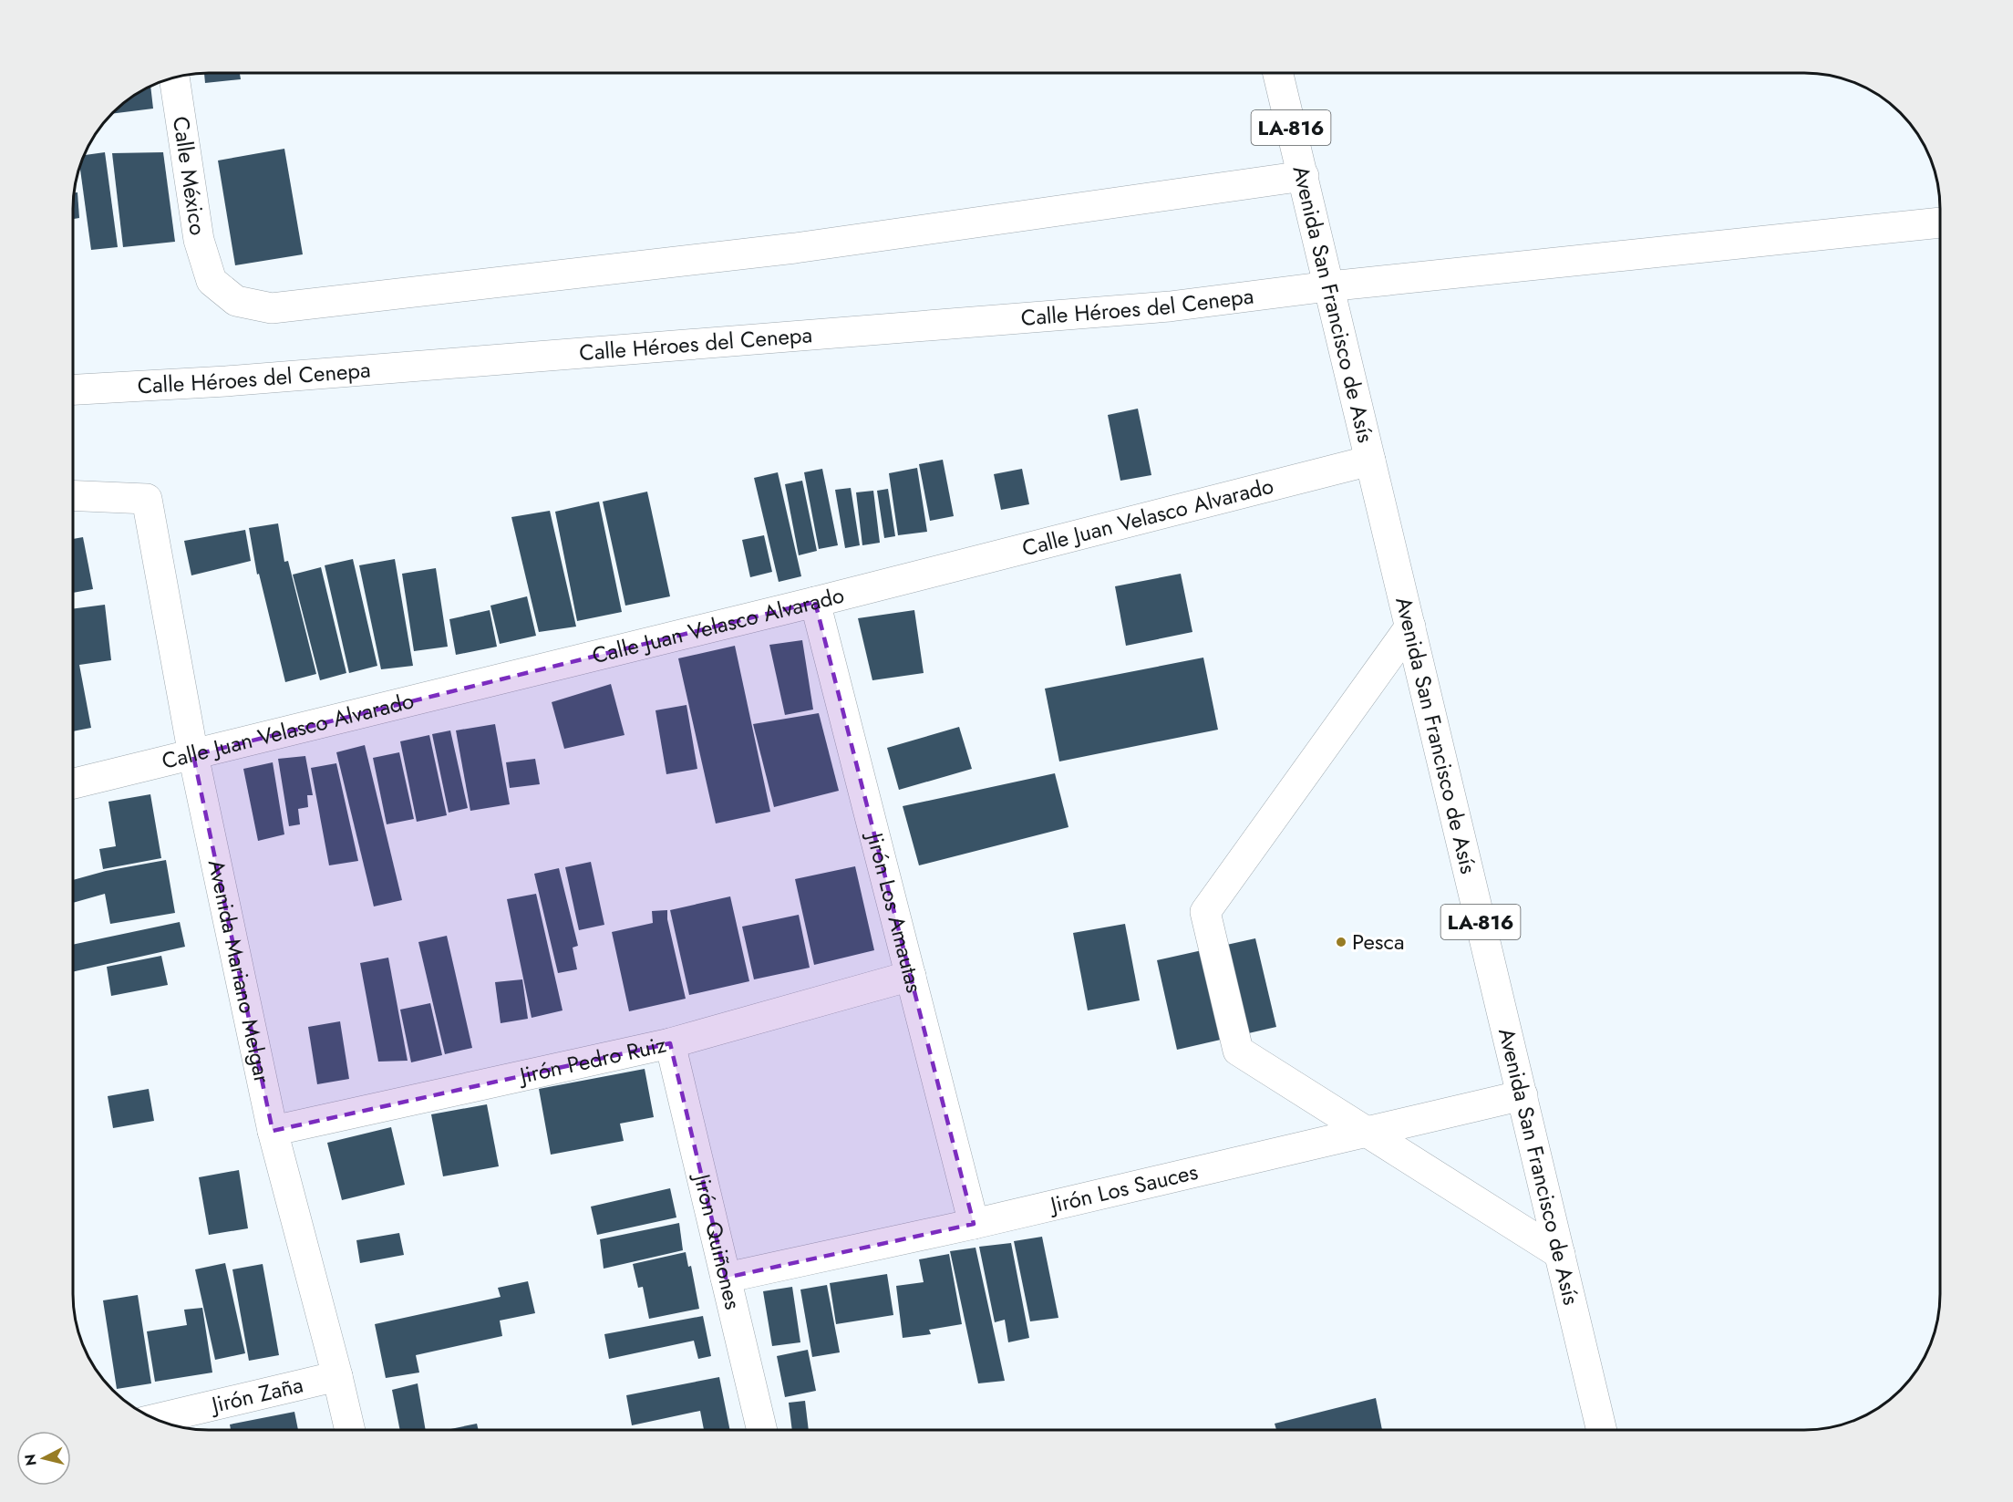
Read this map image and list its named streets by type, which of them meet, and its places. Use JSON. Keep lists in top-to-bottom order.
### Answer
{
  "streets": {
    "main road": [
      "LA-816",
      "Calle México",
      "Avenida San Francisco de Asís",
      "Calle Héroes del Cenepa",
      "Calle Juan Velasco Alvarado",
      "Jirón Los Amautas",
      "Avenida Mariano Melgar",
      "Jirón Pedro Ruiz",
      "Jirón Los Sauces",
      "Jirón Quiñones",
      "Jirón Zaña"
    ]
  },
  "crossings": [
    ["Calle México", "Avenida San Francisco de Asís"],
    ["Avenida San Francisco de Asís", "Calle Héroes del Cenepa"],
    ["Avenida San Francisco de Asís", "Calle Juan Velasco Alvarado"],
    ["Avenida San Francisco de Asís", "Jirón Los Sauces"],
    ["Calle Juan Velasco Alvarado", "Jirón Los Amautas"],
    ["Calle Juan Velasco Alvarado", "Avenida Mariano Melgar"],
    ["Jirón Los Amautas", "Jirón Pedro Ruiz"],
    ["Jirón Los Amautas", "Jirón Los Sauces"],
    ["Avenida Mariano Melgar", "Jirón Pedro Ruiz"],
    ["Avenida Mariano Melgar", "Jirón Zaña"],
    ["Jirón Pedro Ruiz", "Jirón Quiñones"],
    ["Jirón Los Sauces", "Jirón Quiñones"]
  ],
  "places": ["Pesca"],
  "north": "left"
}
